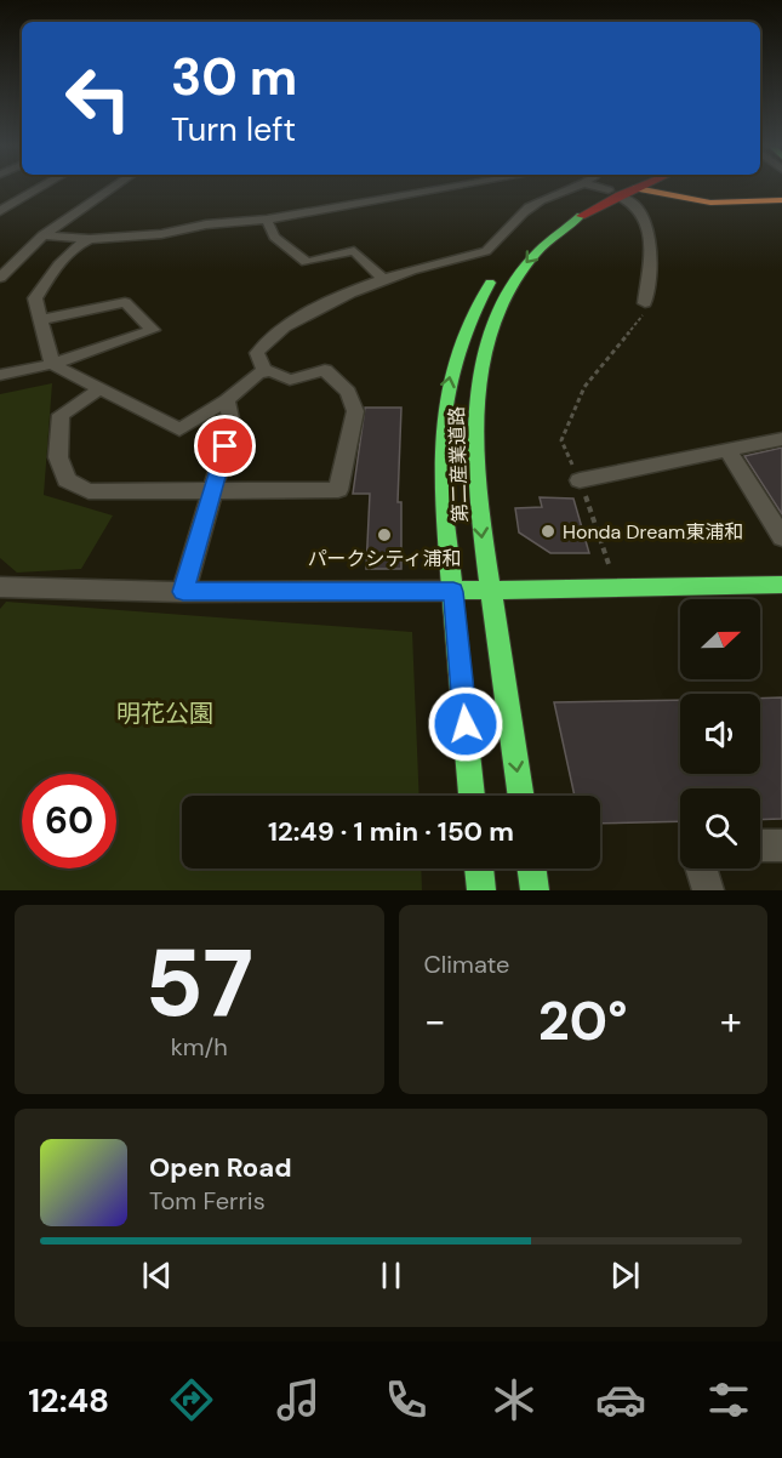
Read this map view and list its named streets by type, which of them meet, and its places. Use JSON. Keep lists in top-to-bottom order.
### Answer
{
  "streets": {
    "main road": ["第二産業道路"]
  },
  "parks": ["明花公園"],
  "places": ["Honda Dream東浦和", "パークシティ浦和"],
  "north": "right",
  "page": {
    "turn": ["30 m", "Turn left"],
    "limit": "60",
    "trip": "12:49 · 1 min · 150 m",
    "tile": [
      ["57", "km/h"],
      "Climate"
    ],
    "heat": ["−", "20°", "+"],
    "song": ["Open Road", "Tom Ferris"],
    "tabs": "12:48"
  }
}
